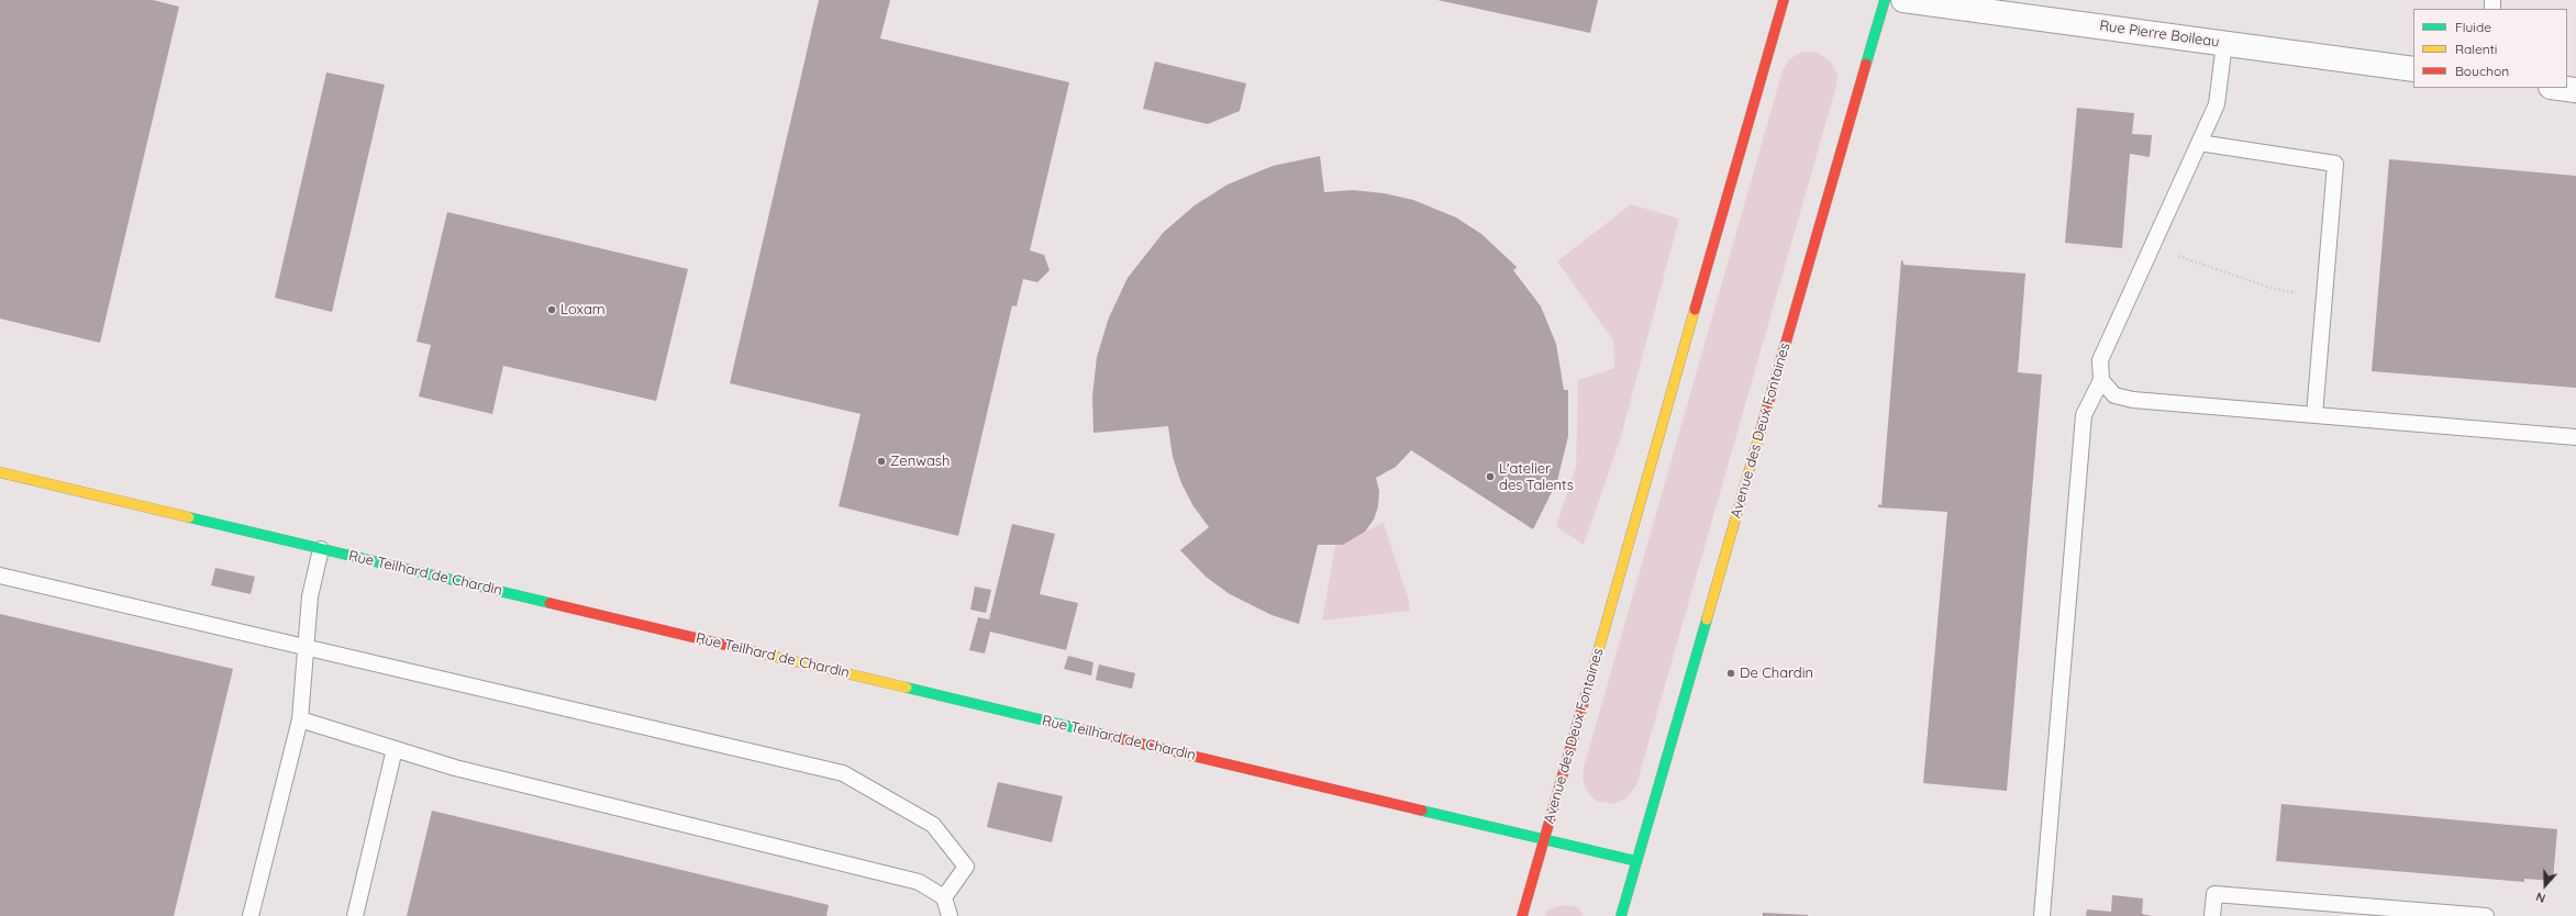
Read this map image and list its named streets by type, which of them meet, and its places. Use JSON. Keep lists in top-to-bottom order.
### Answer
{
  "streets": {
    "main road": ["Avenue des Deux Fontaines", "Rue Teilhard de Chardin"],
    "street": ["Rue Pierre Boileau"]
  },
  "crossings": [
    ["Avenue des Deux Fontaines", "Rue Teilhard de Chardin"]
  ],
  "places": [
    "Loxam",
    "Zenwash",
    "L'atelier des Talents",
    "De Chardin"
  ],
  "legend": ["Fluide", "Ralenti", "Bouchon"],
  "north": "bottom"
}
